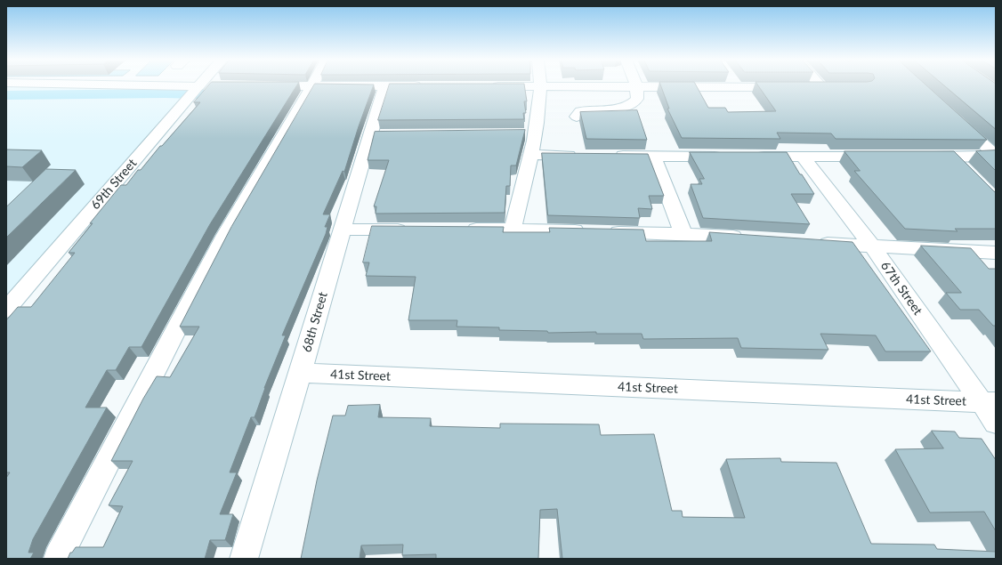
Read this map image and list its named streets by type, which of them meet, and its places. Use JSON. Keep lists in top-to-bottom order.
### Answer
{
  "streets": {
    "street": [
      "69th Street",
      "67th Street",
      "68th Street",
      "41st Street"
    ]
  },
  "crossings": [
    ["67th Street", "41st Street"],
    ["68th Street", "41st Street"]
  ]
}
